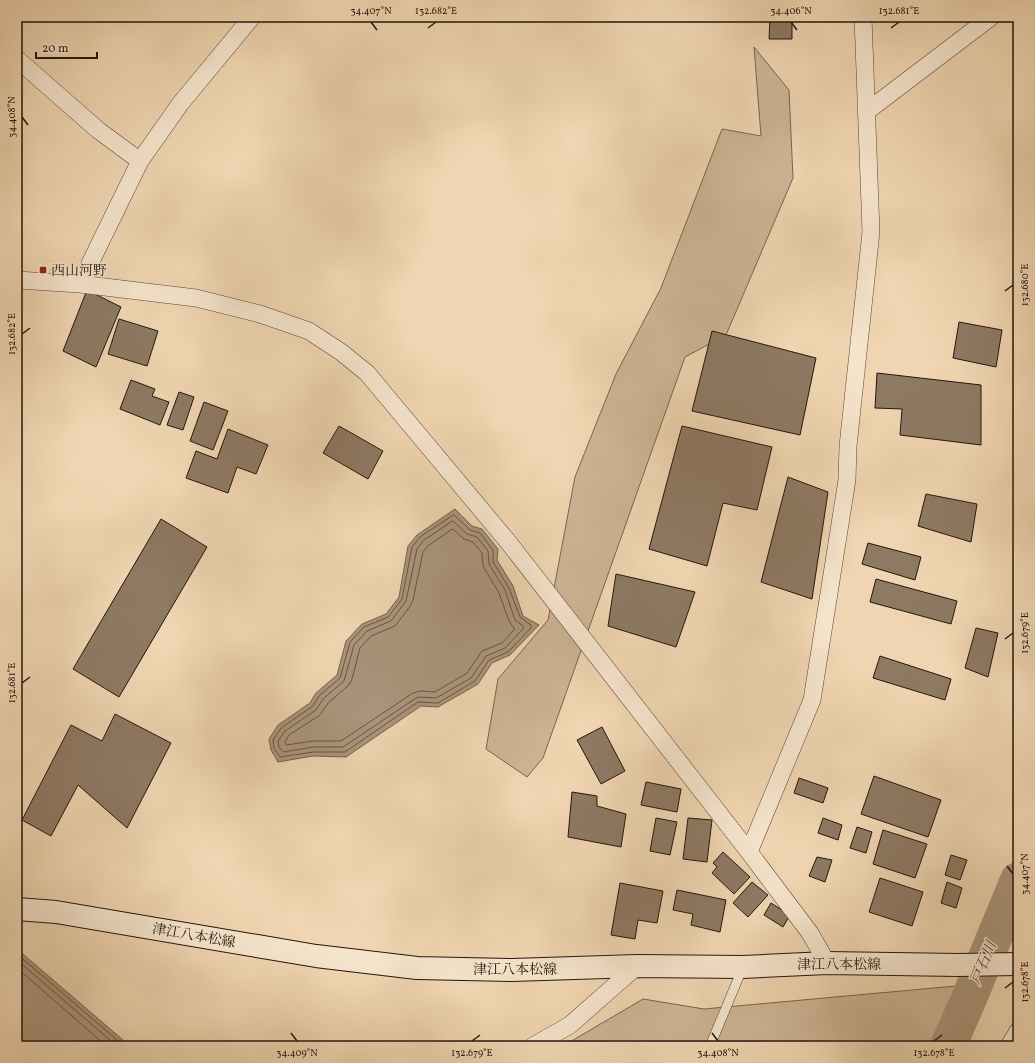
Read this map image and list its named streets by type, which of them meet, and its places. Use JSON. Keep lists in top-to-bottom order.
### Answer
{
  "streets": {
    "main road": ["津江八本松線"]
  },
  "water": ["戸石川"],
  "places": {
    "transit": ["西山河野"]
  },
  "scale_bar": "20 m",
  "coordinates": [
    "34.407°N",
    "132.682°E",
    "34.406°N",
    "132.681°E",
    "34.408°N",
    "132.680°E",
    "132.679°E",
    "132.678°E",
    "34.409°N"
  ]
}
